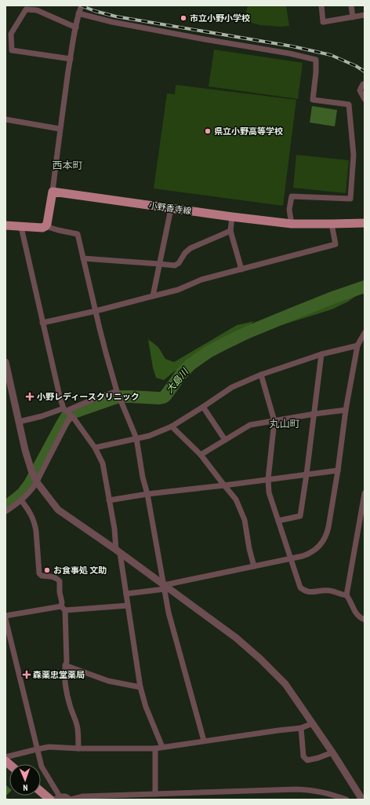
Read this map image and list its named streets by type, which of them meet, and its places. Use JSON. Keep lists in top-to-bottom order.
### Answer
{
  "streets": {
    "main road": ["小野香寺線"]
  },
  "districts": ["西本町", "丸山町"],
  "water": ["大島川"],
  "places": {
    "other": ["市立小野小学校", "県立小野高等学校", "お食事処 文助"],
    "health": ["小野レディースクリニック", "森薬忠堂薬局"]
  },
  "north": "bottom"
}
